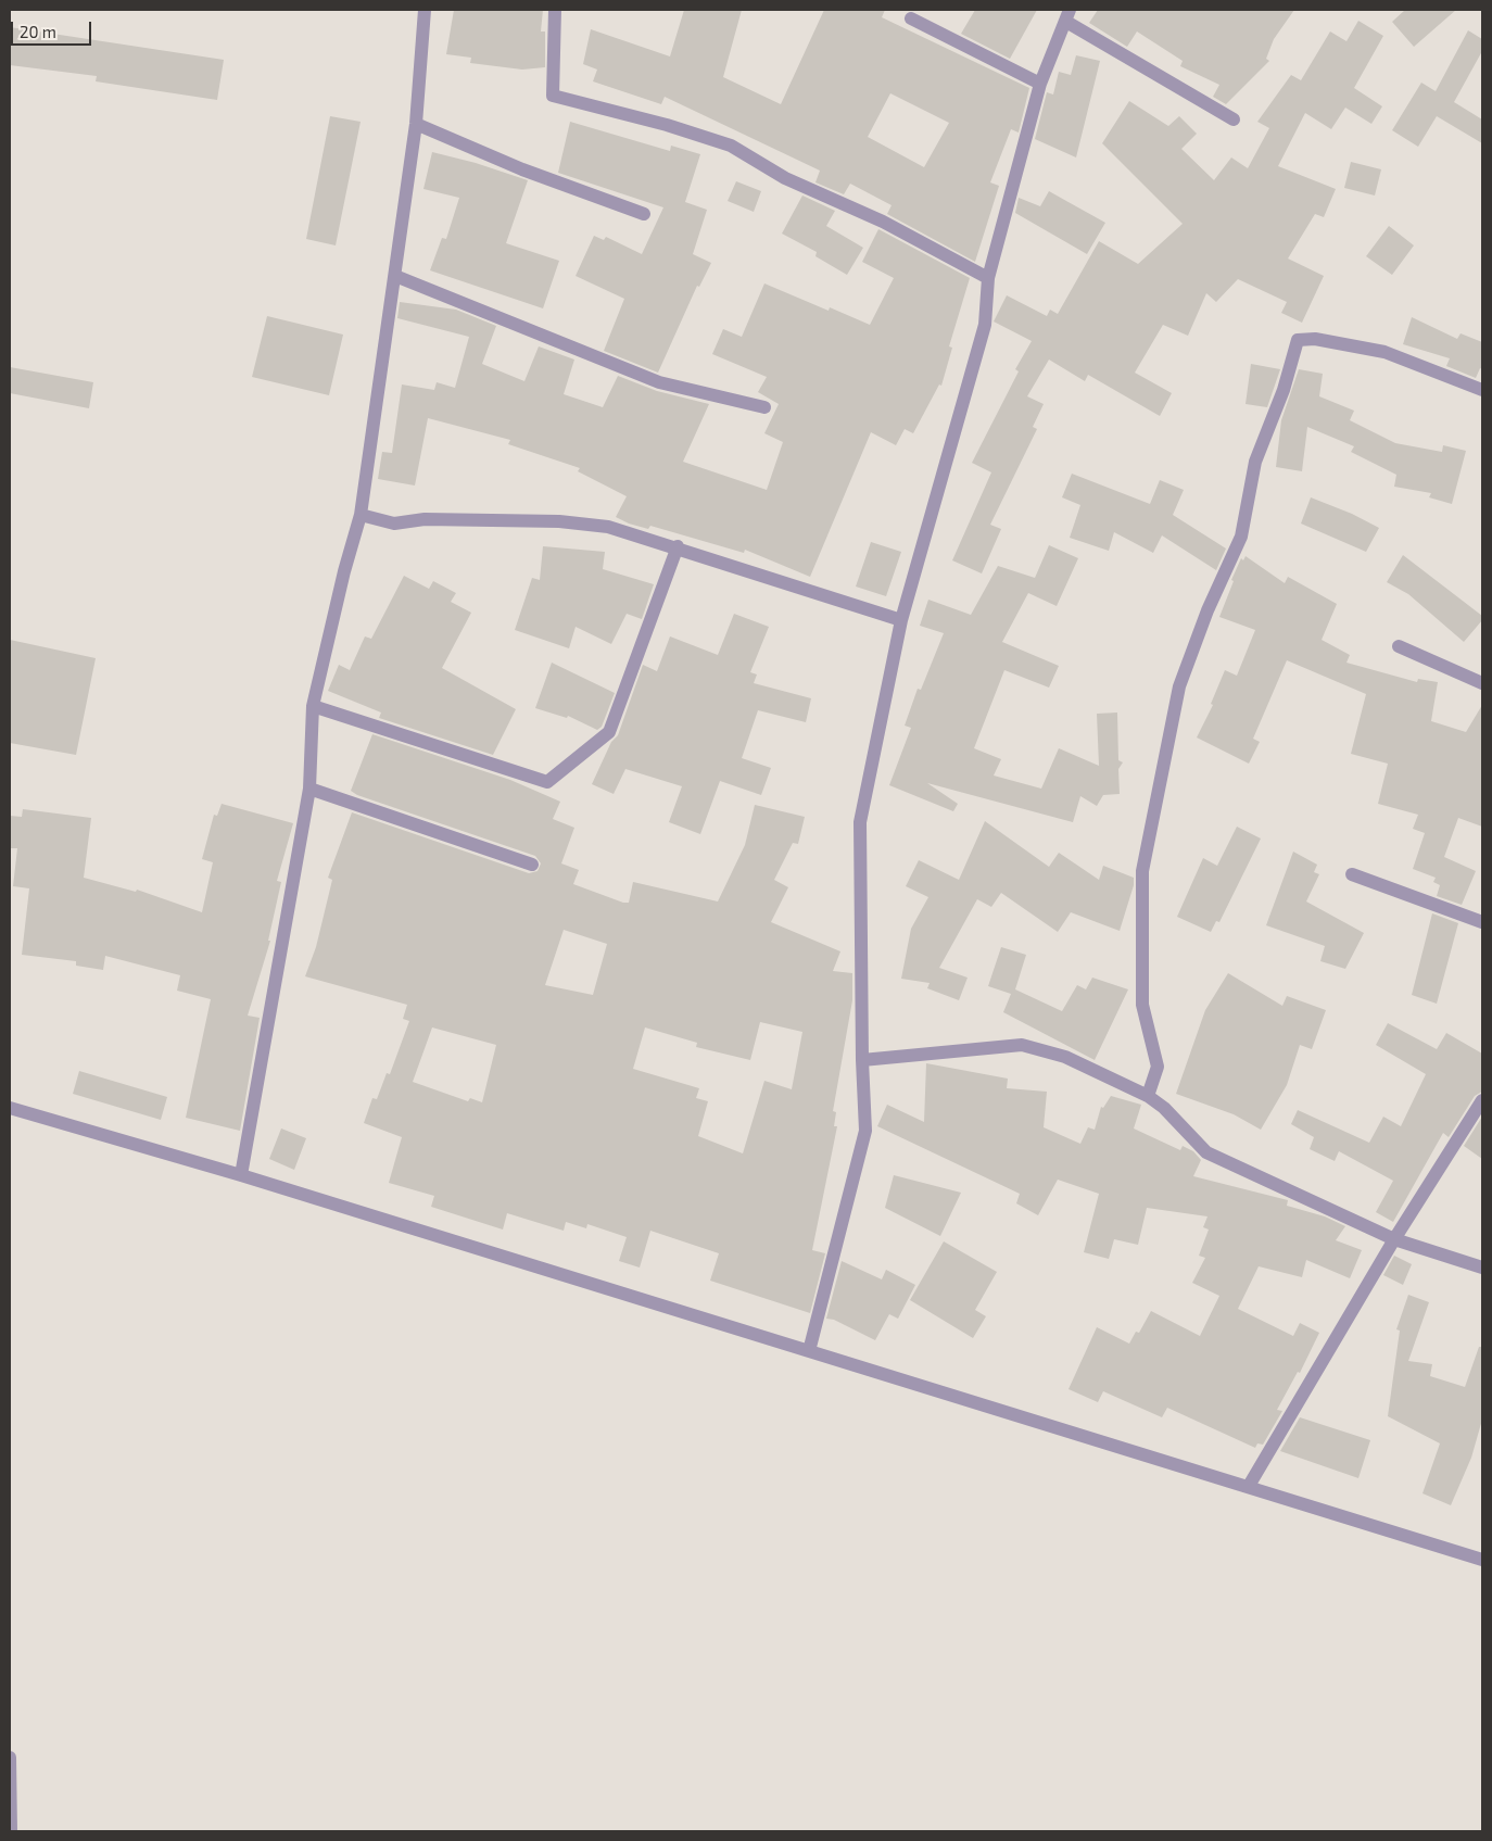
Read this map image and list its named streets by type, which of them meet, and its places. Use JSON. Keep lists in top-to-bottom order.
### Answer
{
  "scale_bar": "20 m"
}
